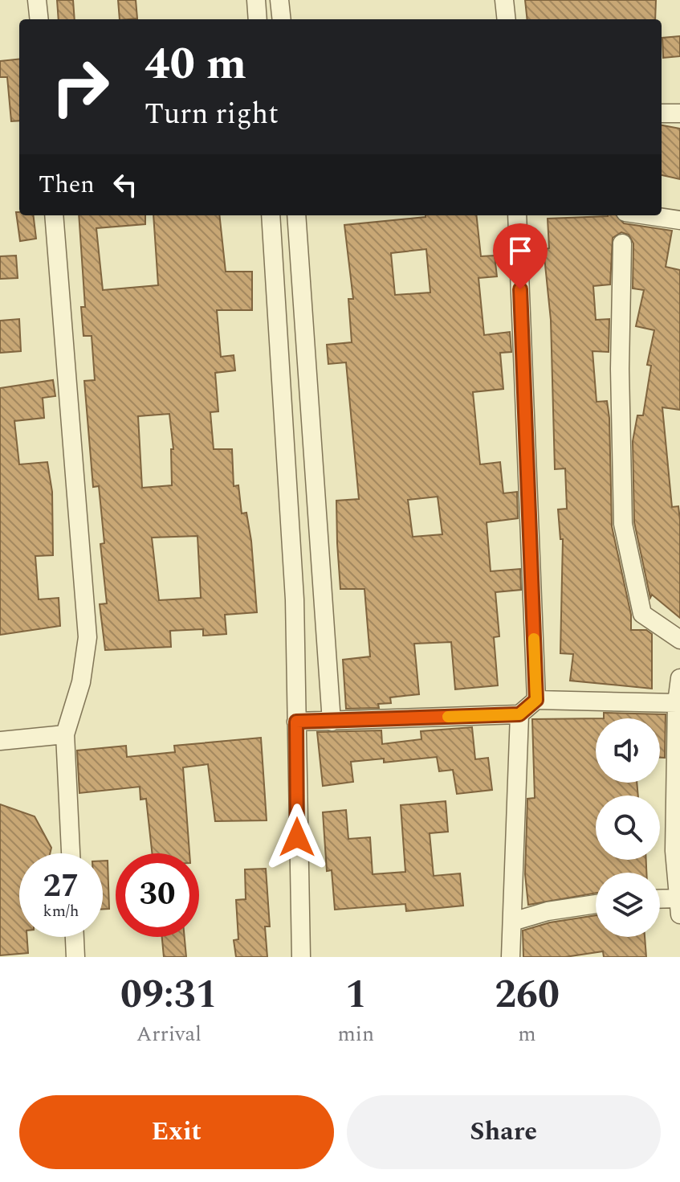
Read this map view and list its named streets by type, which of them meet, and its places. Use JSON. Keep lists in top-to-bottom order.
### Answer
{
  "page": {
    "turn": ["40 m", "Turn right"],
    "then": "Then",
    "speed": "27 km/h",
    "limit": "30",
    "eta": [
      "09:31",
      "Arrival",
      "1",
      "min",
      "260",
      "m"
    ],
    "buttons": ["Exit", "Share"]
  }
}
